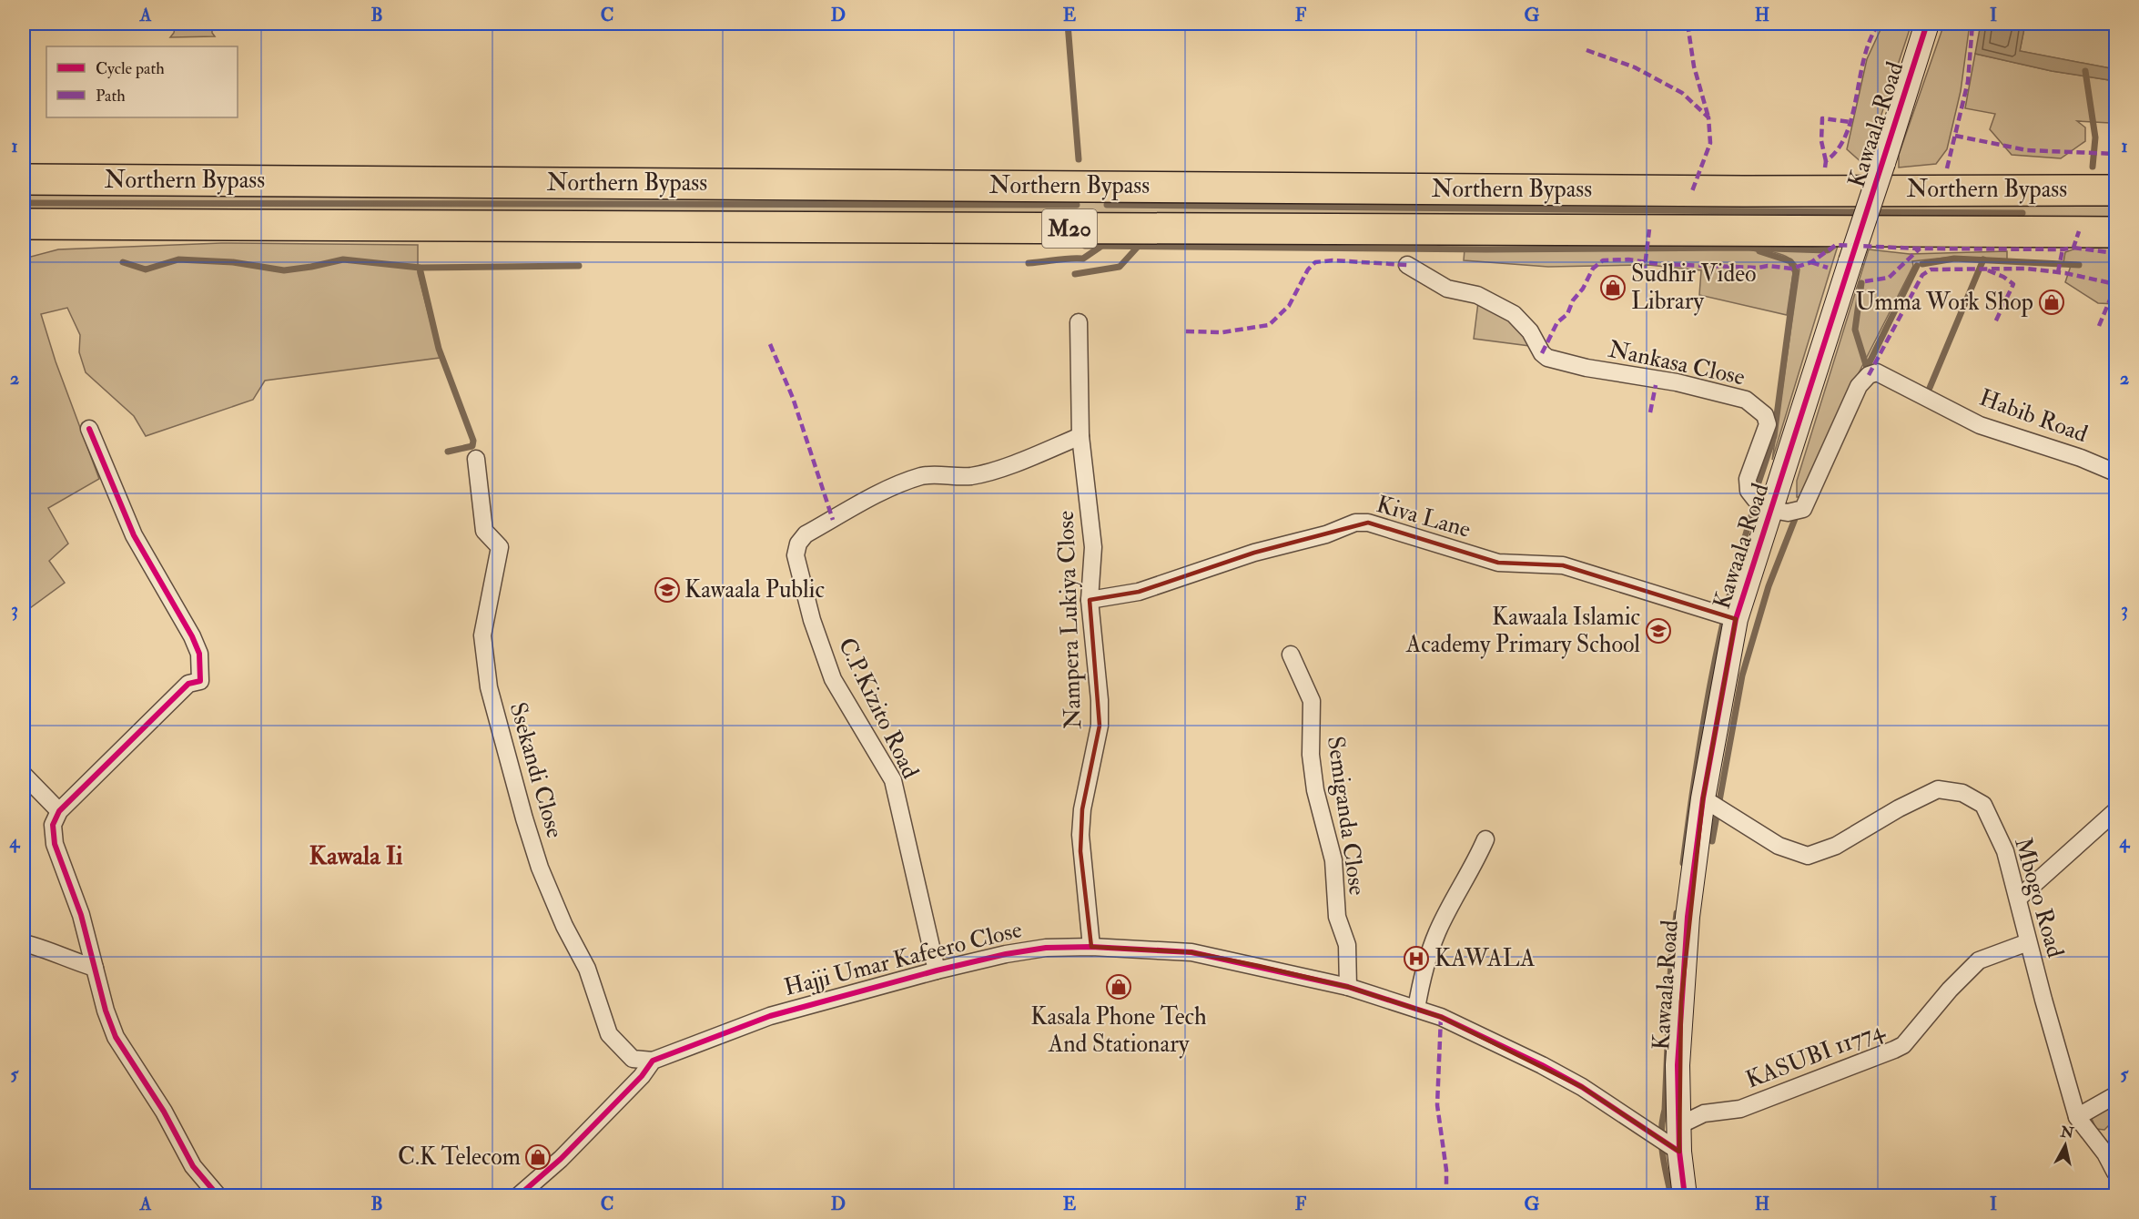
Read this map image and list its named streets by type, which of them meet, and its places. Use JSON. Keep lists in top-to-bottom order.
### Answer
{
  "streets": {
    "highway": ["Northern Bypass", "M20"],
    "street": [
      "Kawaala Road",
      "Nankasa Close",
      "Habib Road",
      "Kiva Lane",
      "Nampera Lukiya Close",
      "C.P.Kizito Road",
      "Ssekandi Close",
      "Semiganda Close",
      "Mbogo Road",
      "Hajji Umar Kafeero Close",
      "KASUBI 11774"
    ]
  },
  "crossings": [
    ["Kawaala Road", "Nankasa Close"],
    ["Kawaala Road", "Habib Road"],
    ["Kawaala Road", "Kiva Lane"],
    ["Kawaala Road", "Mbogo Road"],
    ["Kawaala Road", "Hajji Umar Kafeero Close"],
    ["Kawaala Road", "KASUBI 11774"],
    ["Nankasa Close", "Habib Road"],
    ["Kiva Lane", "Nampera Lukiya Close"],
    ["Nampera Lukiya Close", "C.P.Kizito Road"],
    ["Nampera Lukiya Close", "Hajji Umar Kafeero Close"],
    ["C.P.Kizito Road", "Hajji Umar Kafeero Close"],
    ["Ssekandi Close", "Hajji Umar Kafeero Close"],
    ["Semiganda Close", "Hajji Umar Kafeero Close"],
    ["Mbogo Road", "KASUBI 11774"]
  ],
  "districts": ["Kawala Ii"],
  "places": {
    "shop": [
      "Sudhir Video Library",
      "Umma Work Shop",
      "Kasala Phone Tech And Stationary",
      "C.K Telecom"
    ],
    "school or university": ["Kawaala Public", "Kawaala Islamic Academy Primary School"],
    "hospital": ["KAWALA"]
  },
  "legend": ["Cycle path", "Path"],
  "north": "top",
  "grid": {
    "columns": [
      "A",
      "B",
      "C",
      "D",
      "E",
      "F",
      "G",
      "H",
      "I"
    ],
    "rows": [
      "1",
      "2",
      "3",
      "4",
      "5"
    ]
  }
}
